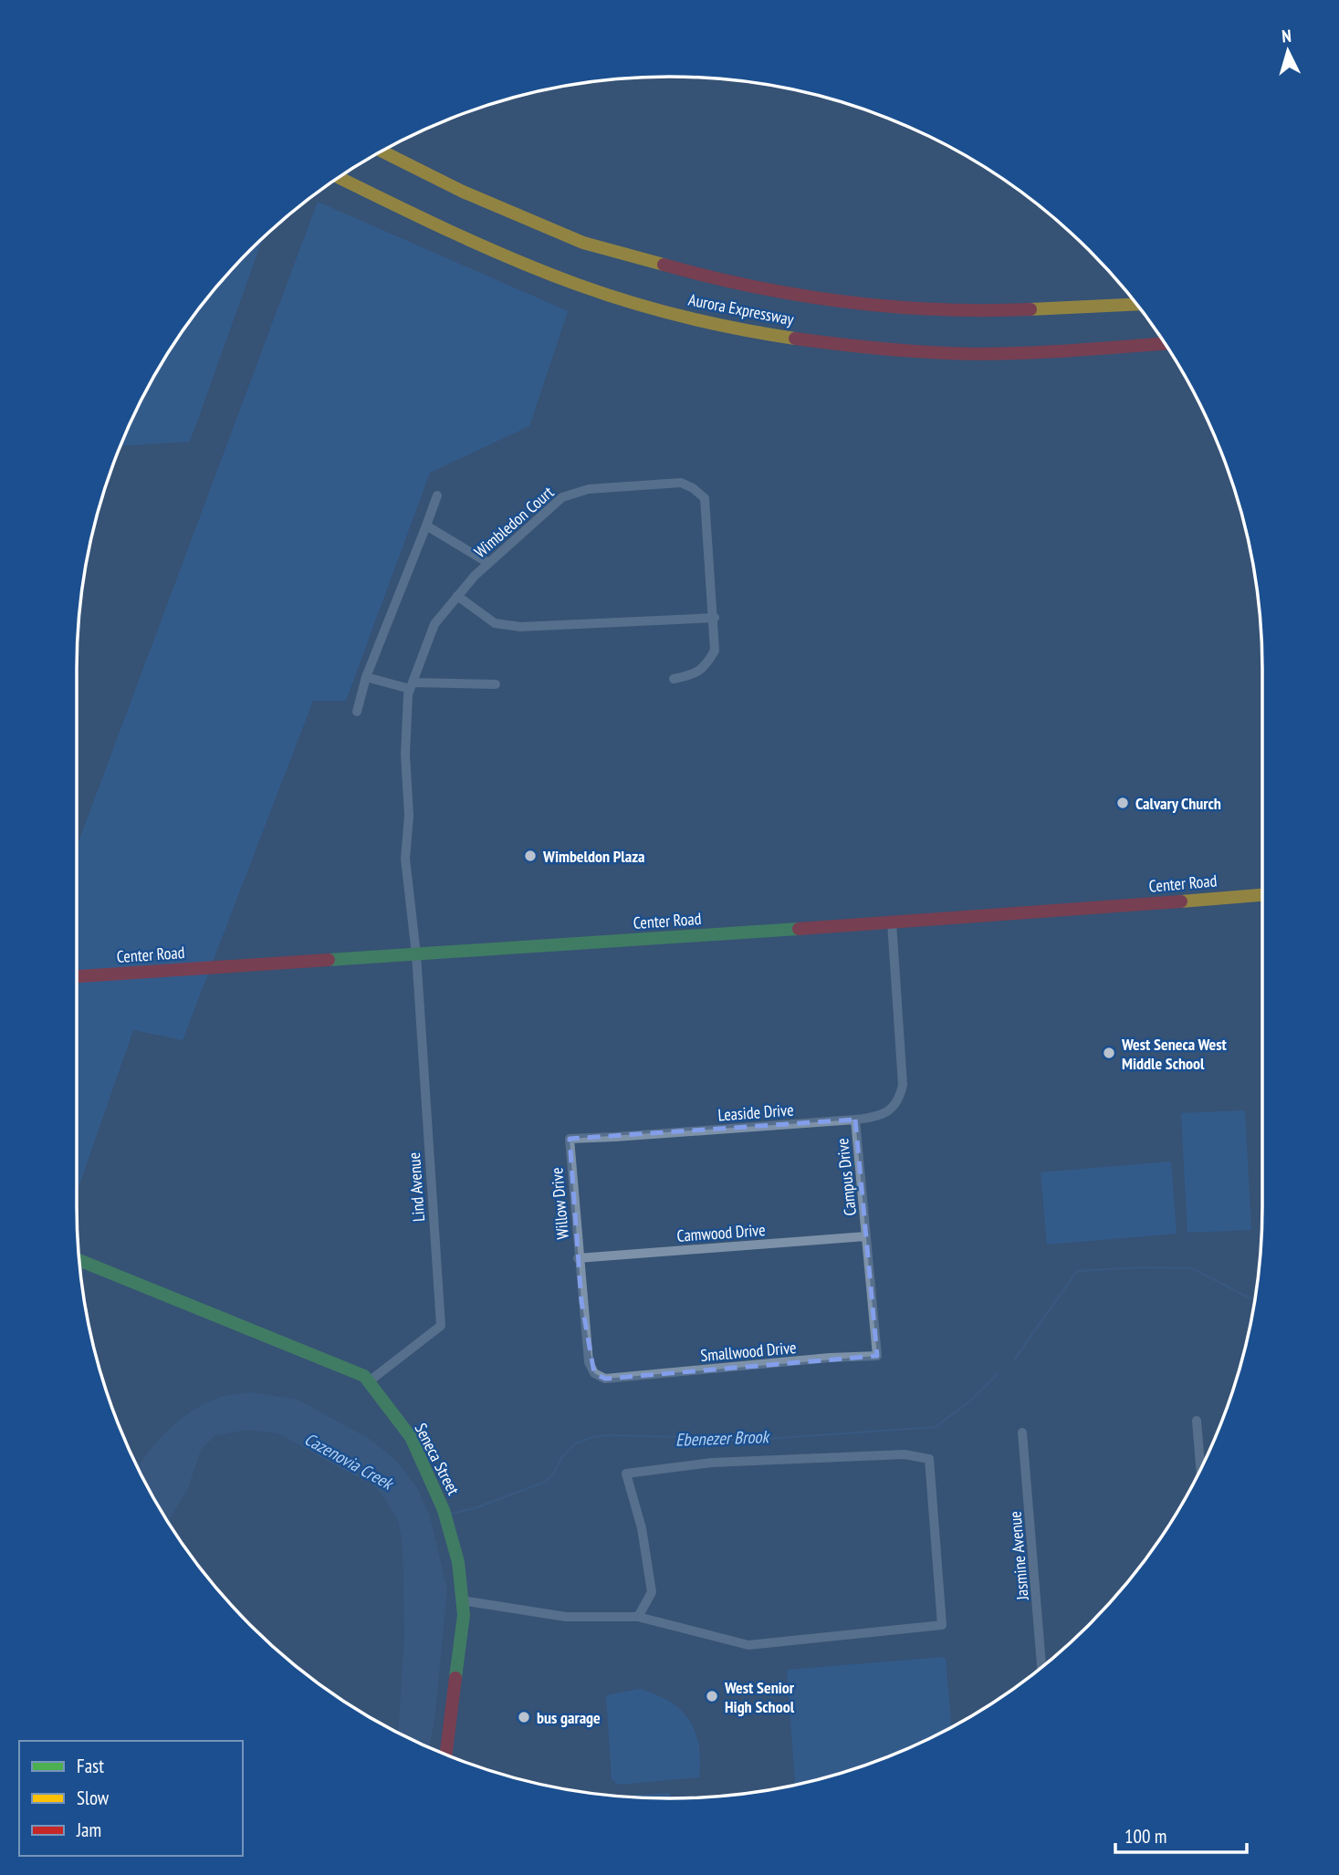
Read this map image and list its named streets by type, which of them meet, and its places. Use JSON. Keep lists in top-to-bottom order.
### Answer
{
  "streets": {
    "main road": ["Aurora Expressway", "Center Road", "Seneca Street"],
    "street": [
      "Wimbledon Court",
      "Leaside Drive",
      "Campus Drive",
      "Lind Avenue",
      "Willow Drive",
      "Camwood Drive",
      "Smallwood Drive",
      "Jasmine Avenue"
    ]
  },
  "crossings": [
    ["Wimbledon Court", "Center Road"],
    ["Wimbledon Court", "Lind Avenue"],
    ["Center Road", "Campus Drive"],
    ["Center Road", "Lind Avenue"],
    ["Leaside Drive", "Campus Drive"],
    ["Leaside Drive", "Willow Drive"],
    ["Campus Drive", "Camwood Drive"],
    ["Campus Drive", "Smallwood Drive"],
    ["Lind Avenue", "Seneca Street"],
    ["Willow Drive", "Camwood Drive"],
    ["Willow Drive", "Smallwood Drive"]
  ],
  "water": ["Ebenezer Brook", "Cazenovia Creek"],
  "places": [
    "Calvary Church",
    "Wimbeldon Plaza",
    "West Seneca West Middle School",
    "West Senior High School",
    "bus garage"
  ],
  "legend": ["Fast", "Slow", "Jam"],
  "scale_bar": "100 m",
  "north": "top"
}
